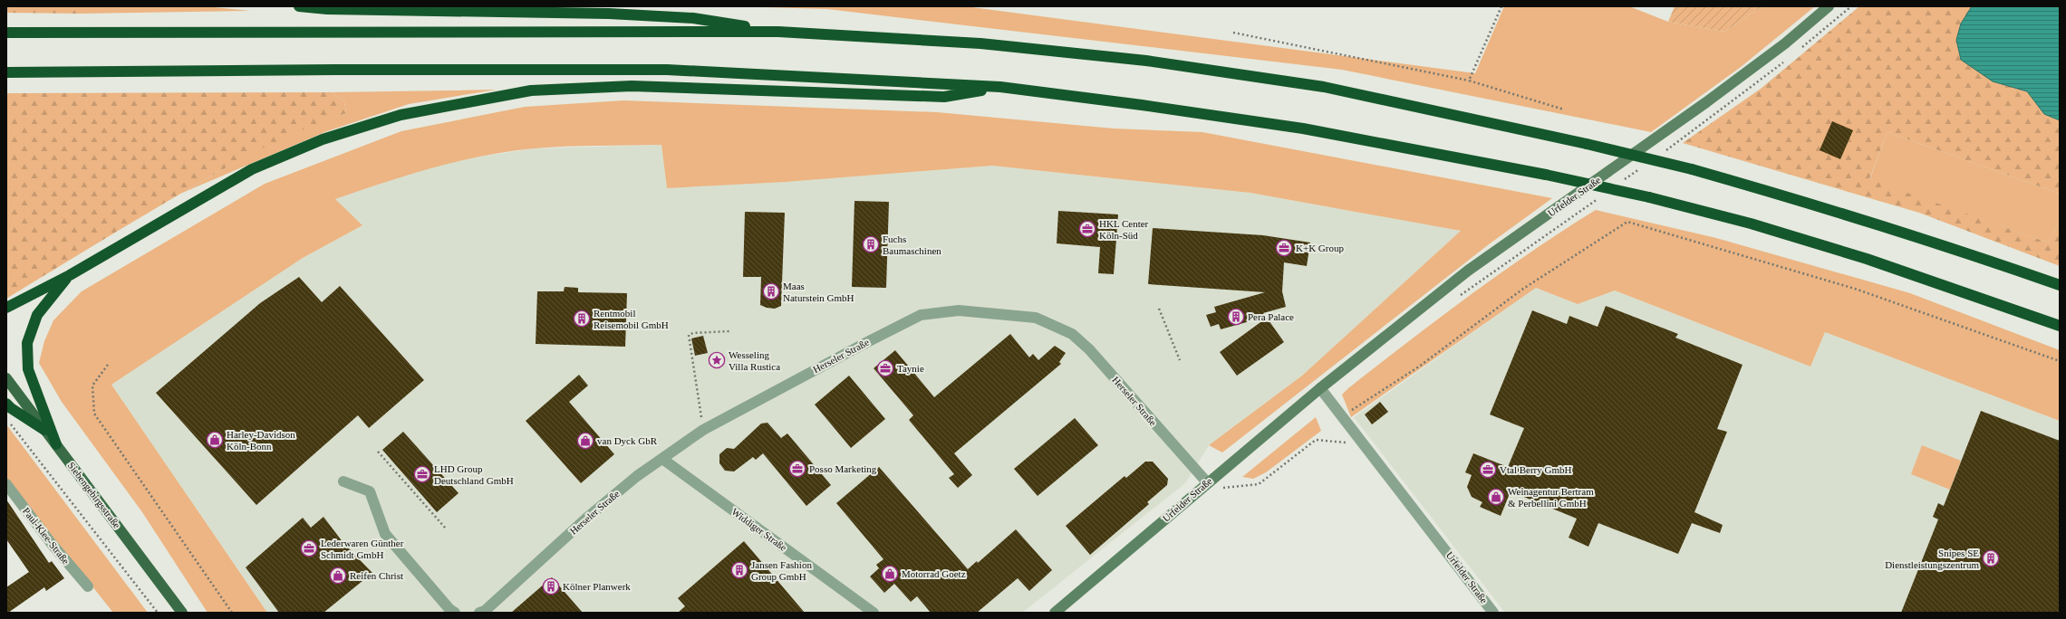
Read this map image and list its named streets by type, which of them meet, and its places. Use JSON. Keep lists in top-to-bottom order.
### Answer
{
  "streets": {
    "main road": ["Urfelder Straße", "Siebengebirgsstraße"],
    "street": ["Herseler Straße", "Widdiger Straße", "Paul-Klee-Straße"]
  },
  "crossings": [
    ["Urfelder Straße", "Herseler Straße"],
    ["Herseler Straße", "Widdiger Straße"]
  ],
  "places": {
    "office": [
      "HKL Center Köln-Süd",
      "K+K Group",
      "Taynie",
      "Posso Marketing",
      "Vtal Berry GmbH",
      "LHD Group Deutschland GmbH",
      "Lederwaren Günther Schmidt GmbH"
    ],
    "building": [
      "Fuchs Baumaschinen",
      "Maas Naturstein GmbH",
      "Pera Palace",
      "Rentmobil Reisemobil GmbH",
      "Snipes SE Dienstleistungszentrum",
      "Jansen Fashion Group GmbH",
      "Kölner Planwerk"
    ],
    "place": ["Wesseling Villa Rustica"],
    "shop": [
      "Harley-Davidson Köln-Bonn",
      "van Dyck GbR",
      "Weinagentur Bertram & Perbellini GmbH",
      "Motorrad Goetz",
      "Reifen Christ"
    ]
  }
}
